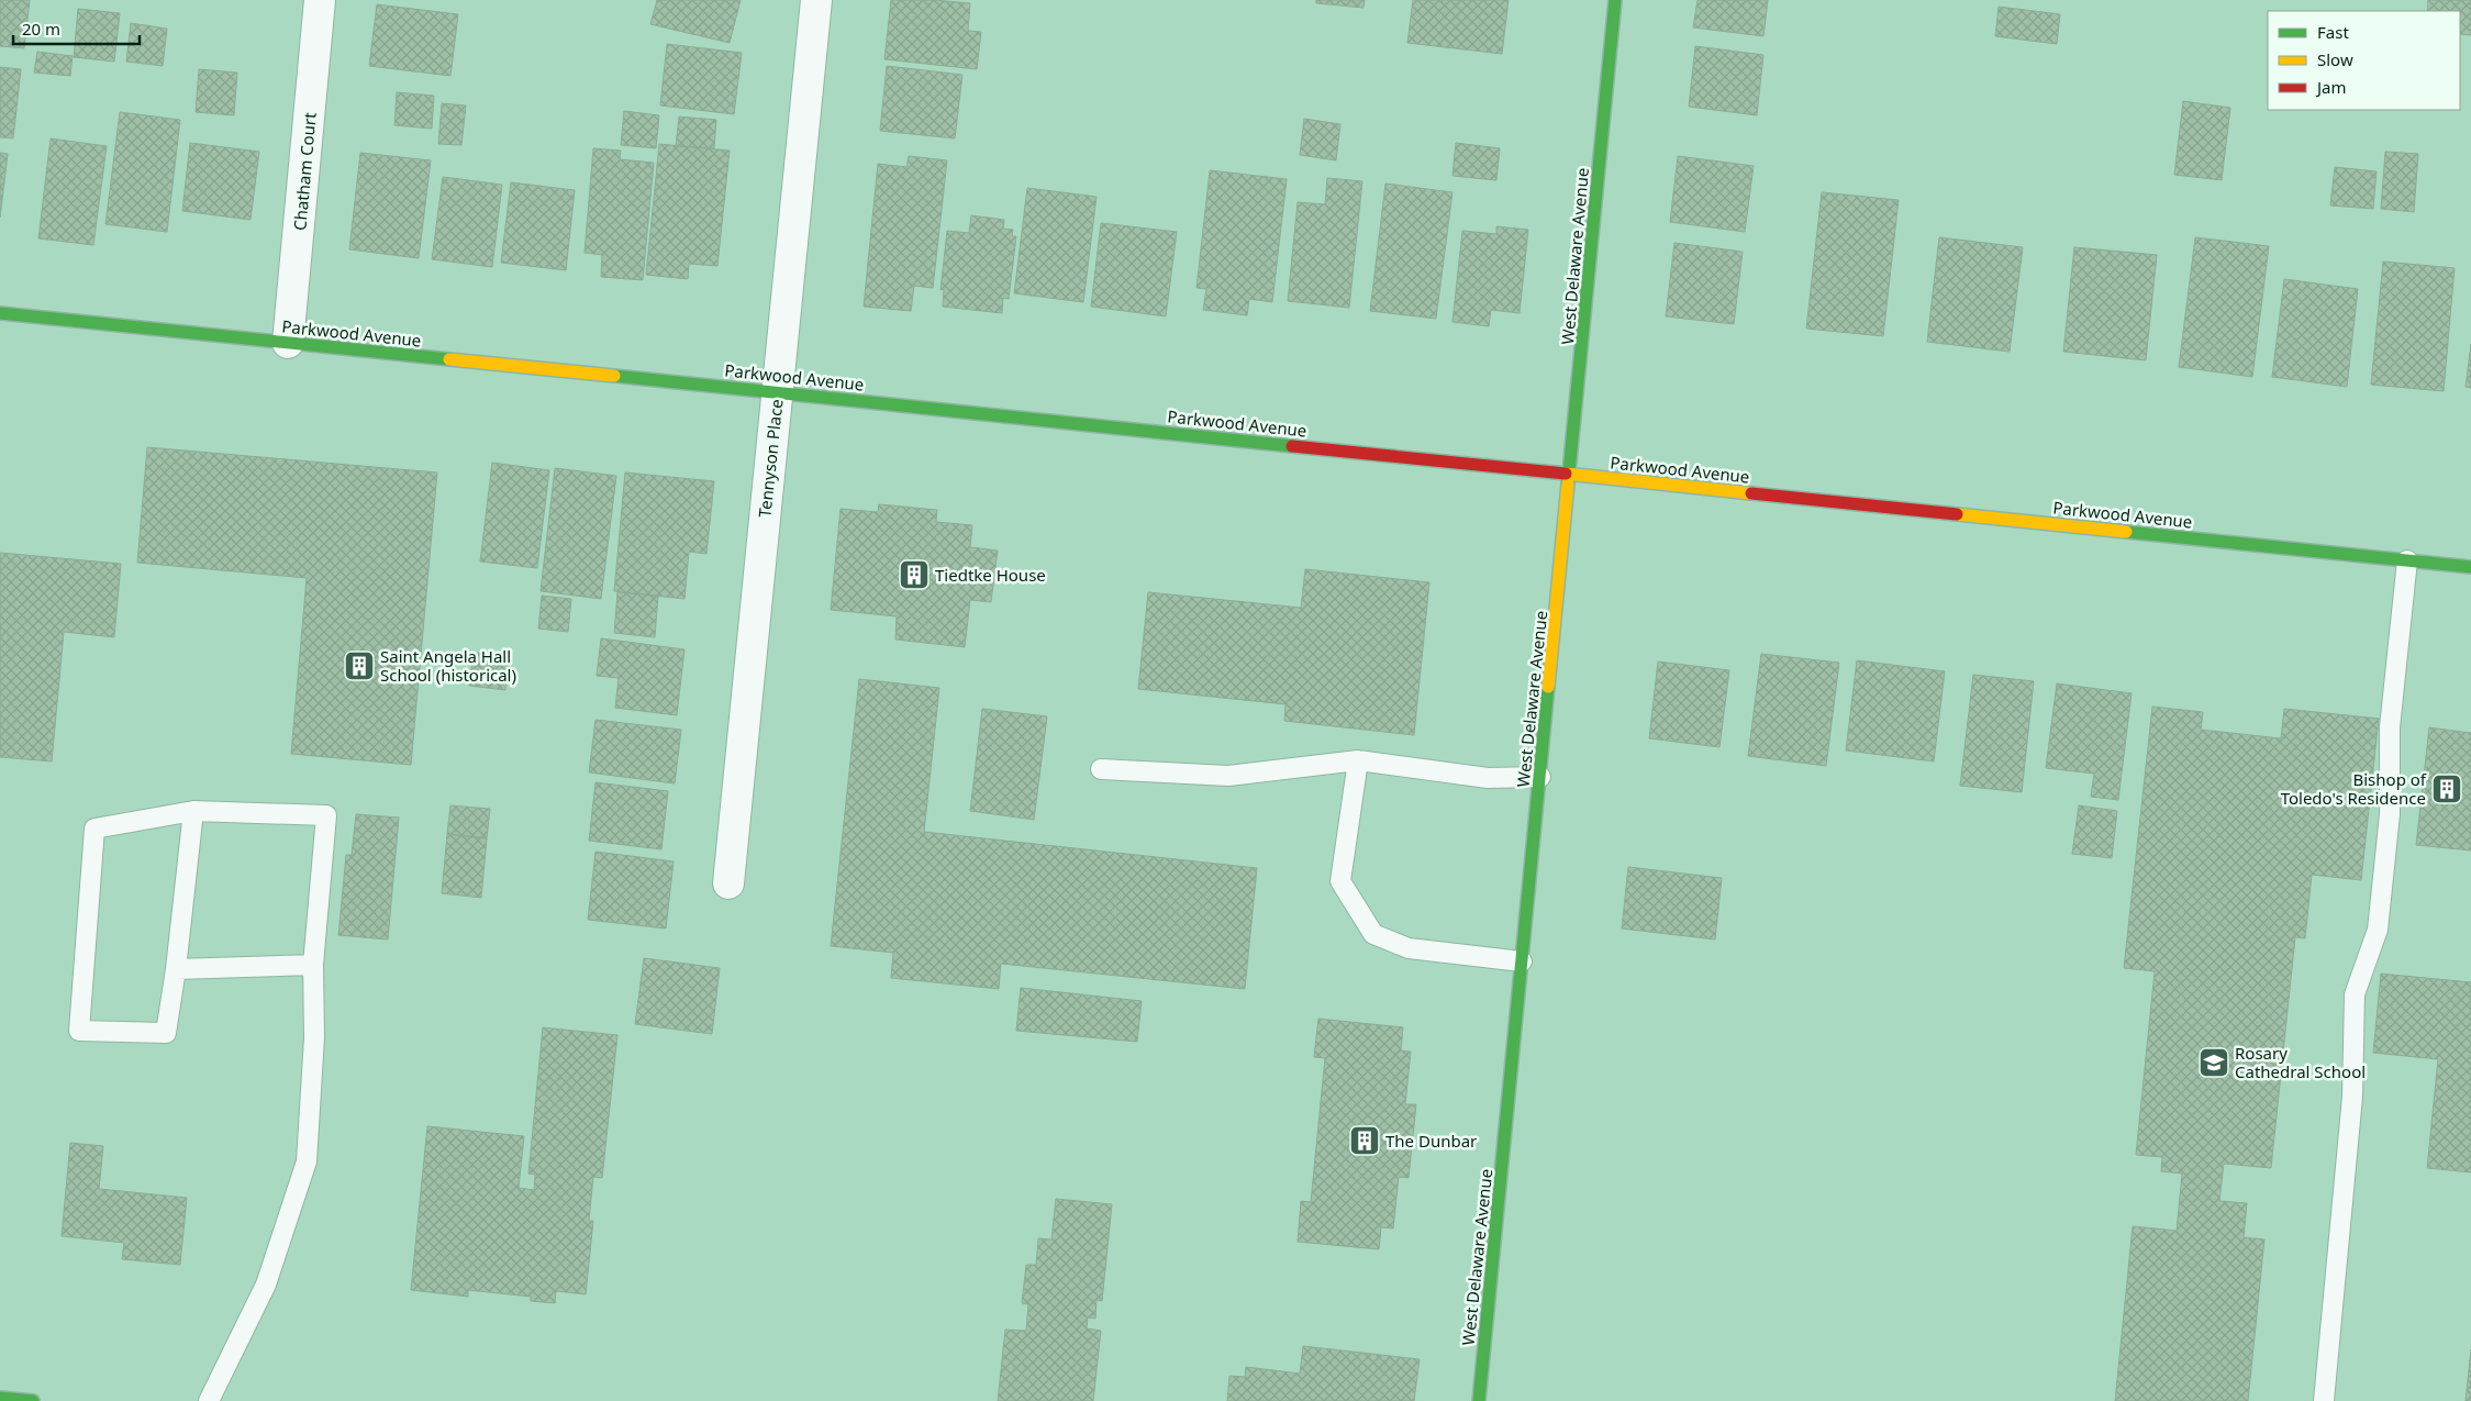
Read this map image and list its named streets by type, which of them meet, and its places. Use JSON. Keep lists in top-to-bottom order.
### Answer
{
  "streets": {
    "street": [
      "Chatham Court",
      "West Delaware Avenue",
      "Parkwood Avenue",
      "Tennyson Place"
    ]
  },
  "crossings": [
    ["Chatham Court", "Parkwood Avenue"],
    ["West Delaware Avenue", "Parkwood Avenue"],
    ["Parkwood Avenue", "Tennyson Place"]
  ],
  "places": {
    "building": [
      "Tiedtke House",
      "Saint Angela Hall School (historical)",
      "Bishop of Toledo's Residence",
      "The Dunbar"
    ],
    "school or university": ["Rosary Cathedral School"]
  },
  "legend": ["Fast", "Slow", "Jam"],
  "scale_bar": "20 m"
}
